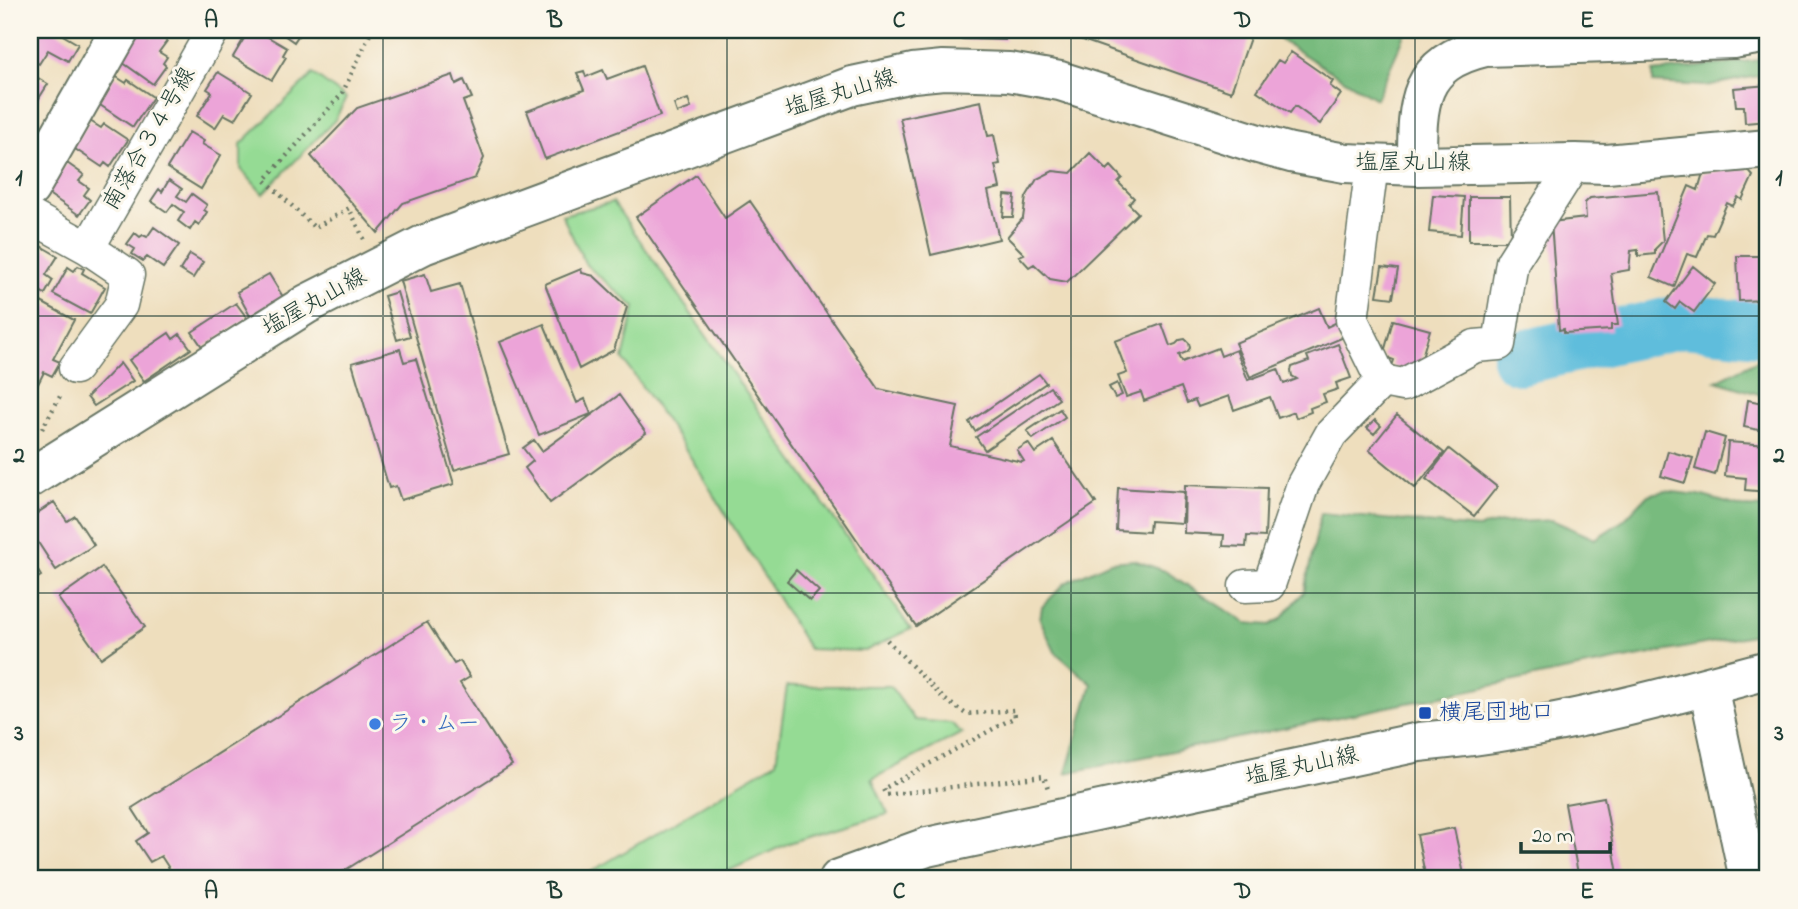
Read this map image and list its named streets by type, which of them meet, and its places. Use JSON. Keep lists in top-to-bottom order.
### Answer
{
  "streets": {
    "street": ["塩屋丸山線", "南落合３４号線"]
  },
  "places": {
    "transit": ["横尾団地口"],
    "other": ["ラ・ムー"]
  },
  "scale_bar": "20 m",
  "grid": {
    "columns": [
      "A",
      "B",
      "C",
      "D",
      "E"
    ],
    "rows": ["1", "2", "3"]
  }
}
